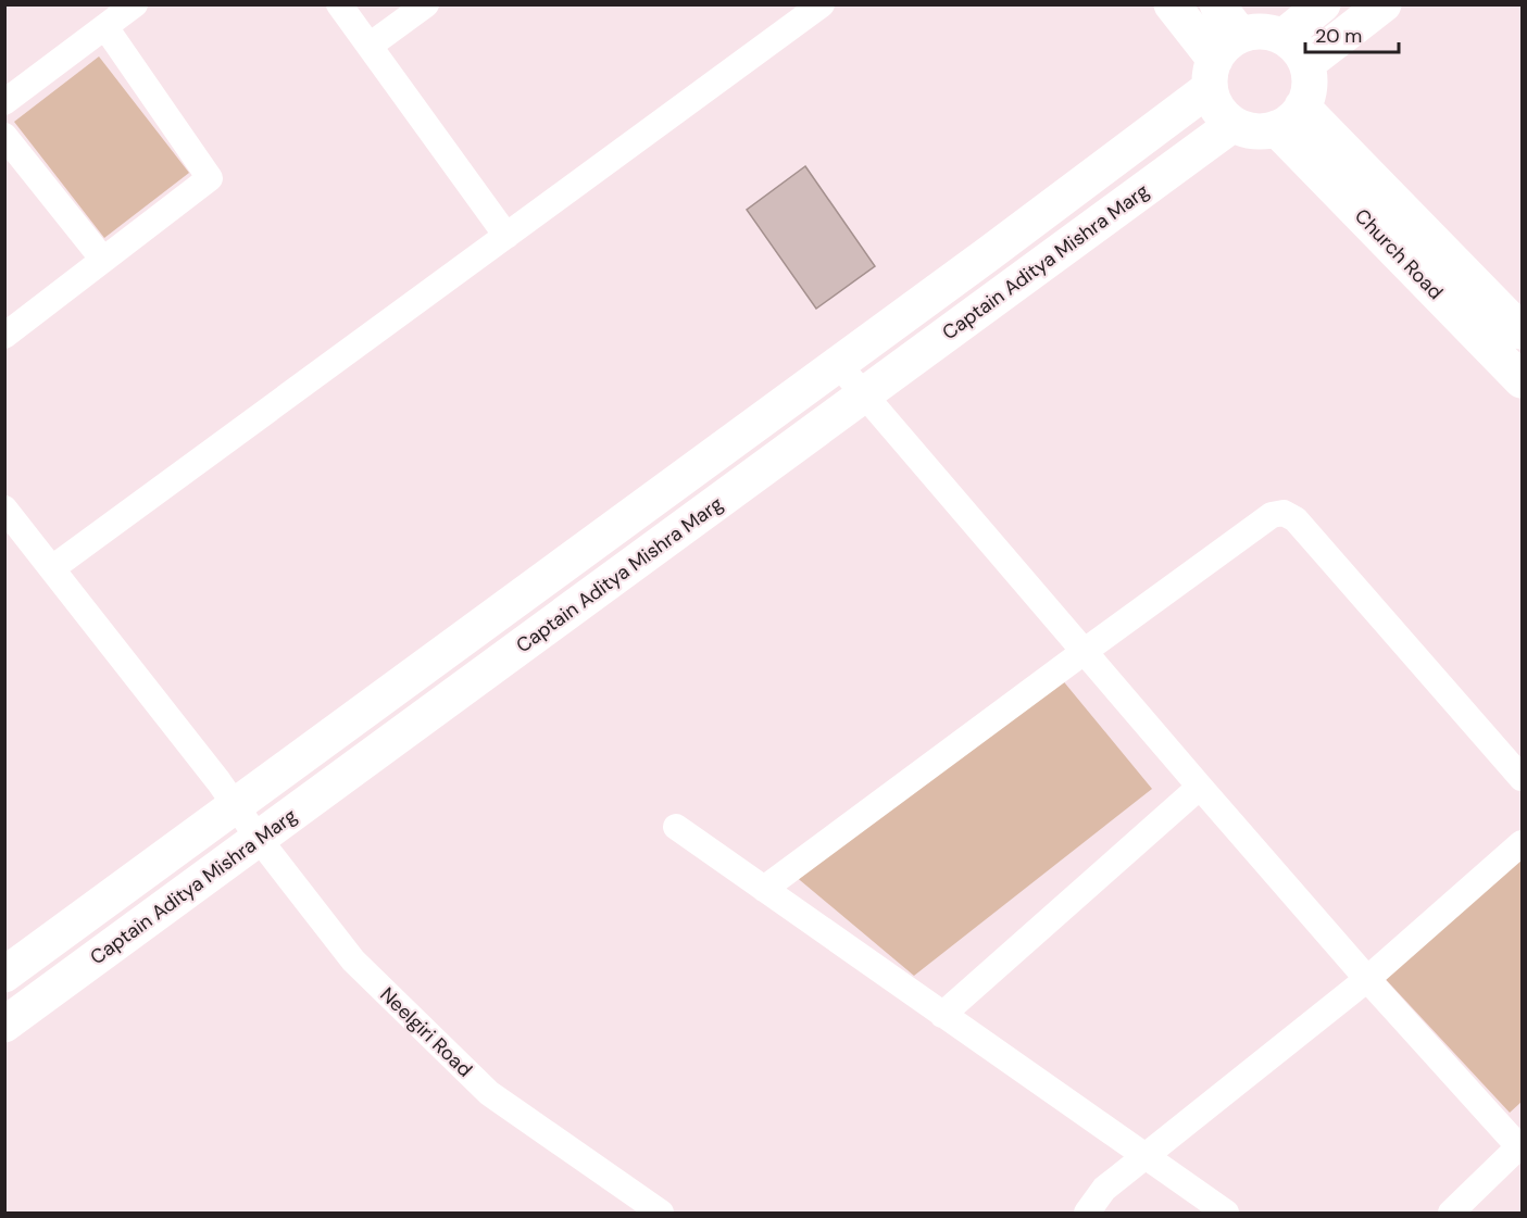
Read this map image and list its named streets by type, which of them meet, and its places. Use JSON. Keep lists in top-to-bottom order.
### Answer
{
  "streets": {
    "street": ["Church Road", "Captain Aditya Mishra Marg", "Neelgiri Road"]
  },
  "crossings": [
    ["Church Road", "Captain Aditya Mishra Marg"],
    ["Captain Aditya Mishra Marg", "Neelgiri Road"]
  ],
  "scale_bar": "20 m"
}
